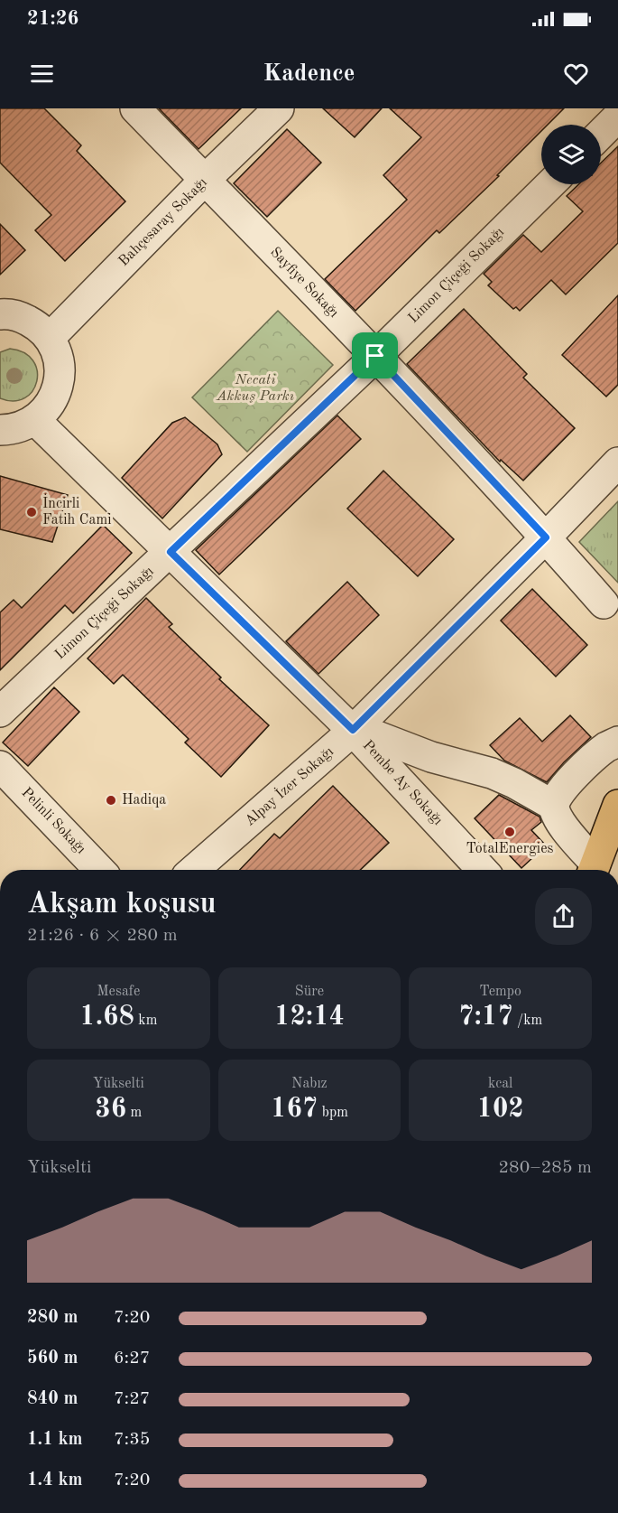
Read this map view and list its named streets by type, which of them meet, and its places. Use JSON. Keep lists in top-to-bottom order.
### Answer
{
  "streets": {
    "street": [
      "Bahçesaray Sokağı",
      "Limon Çiçeği Sokağı",
      "Sayfiye Sokağı",
      "Pembe Ay Sokağı",
      "Alpay İzer Sokağı",
      "Pelinli Sokağı"
    ]
  },
  "crossings": [
    ["Bahçesaray Sokağı", "Sayfiye Sokağı"],
    ["Limon Çiçeği Sokağı", "Sayfiye Sokağı"],
    ["Limon Çiçeği Sokağı", "Pembe Ay Sokağı"],
    ["Sayfiye Sokağı", "Alpay İzer Sokağı"],
    ["Pembe Ay Sokağı", "Alpay İzer Sokağı"]
  ],
  "parks": ["Necati Akkuş Parkı"],
  "places": ["İncirli Fatih Cami", "Hadiqa", "TotalEnergies"],
  "page": {
    "status": "21:26",
    "header": "Kadence",
    "heading": ["Akşam koşusu", "21:26 · 6 × 280 m"],
    "stats": [
      ["Mesafe", "1.68 km"],
      ["Süre", "12:14"],
      ["Tempo", "7:17 /km"],
      ["Yükselti", "36 m"],
      ["Nabız", "167 bpm"],
      ["kcal", "102"]
    ],
    "chart": ["Yükselti", "280–285 m"],
    "list": [
      {
        "name": "280 m",
        "note": "7:20"
      },
      {
        "name": "560 m",
        "note": "6:27"
      },
      {
        "name": "840 m",
        "note": "7:27"
      },
      {
        "name": "1.1 km",
        "note": "7:35"
      },
      {
        "name": "1.4 km",
        "note": "7:20"
      }
    ]
  }
}
